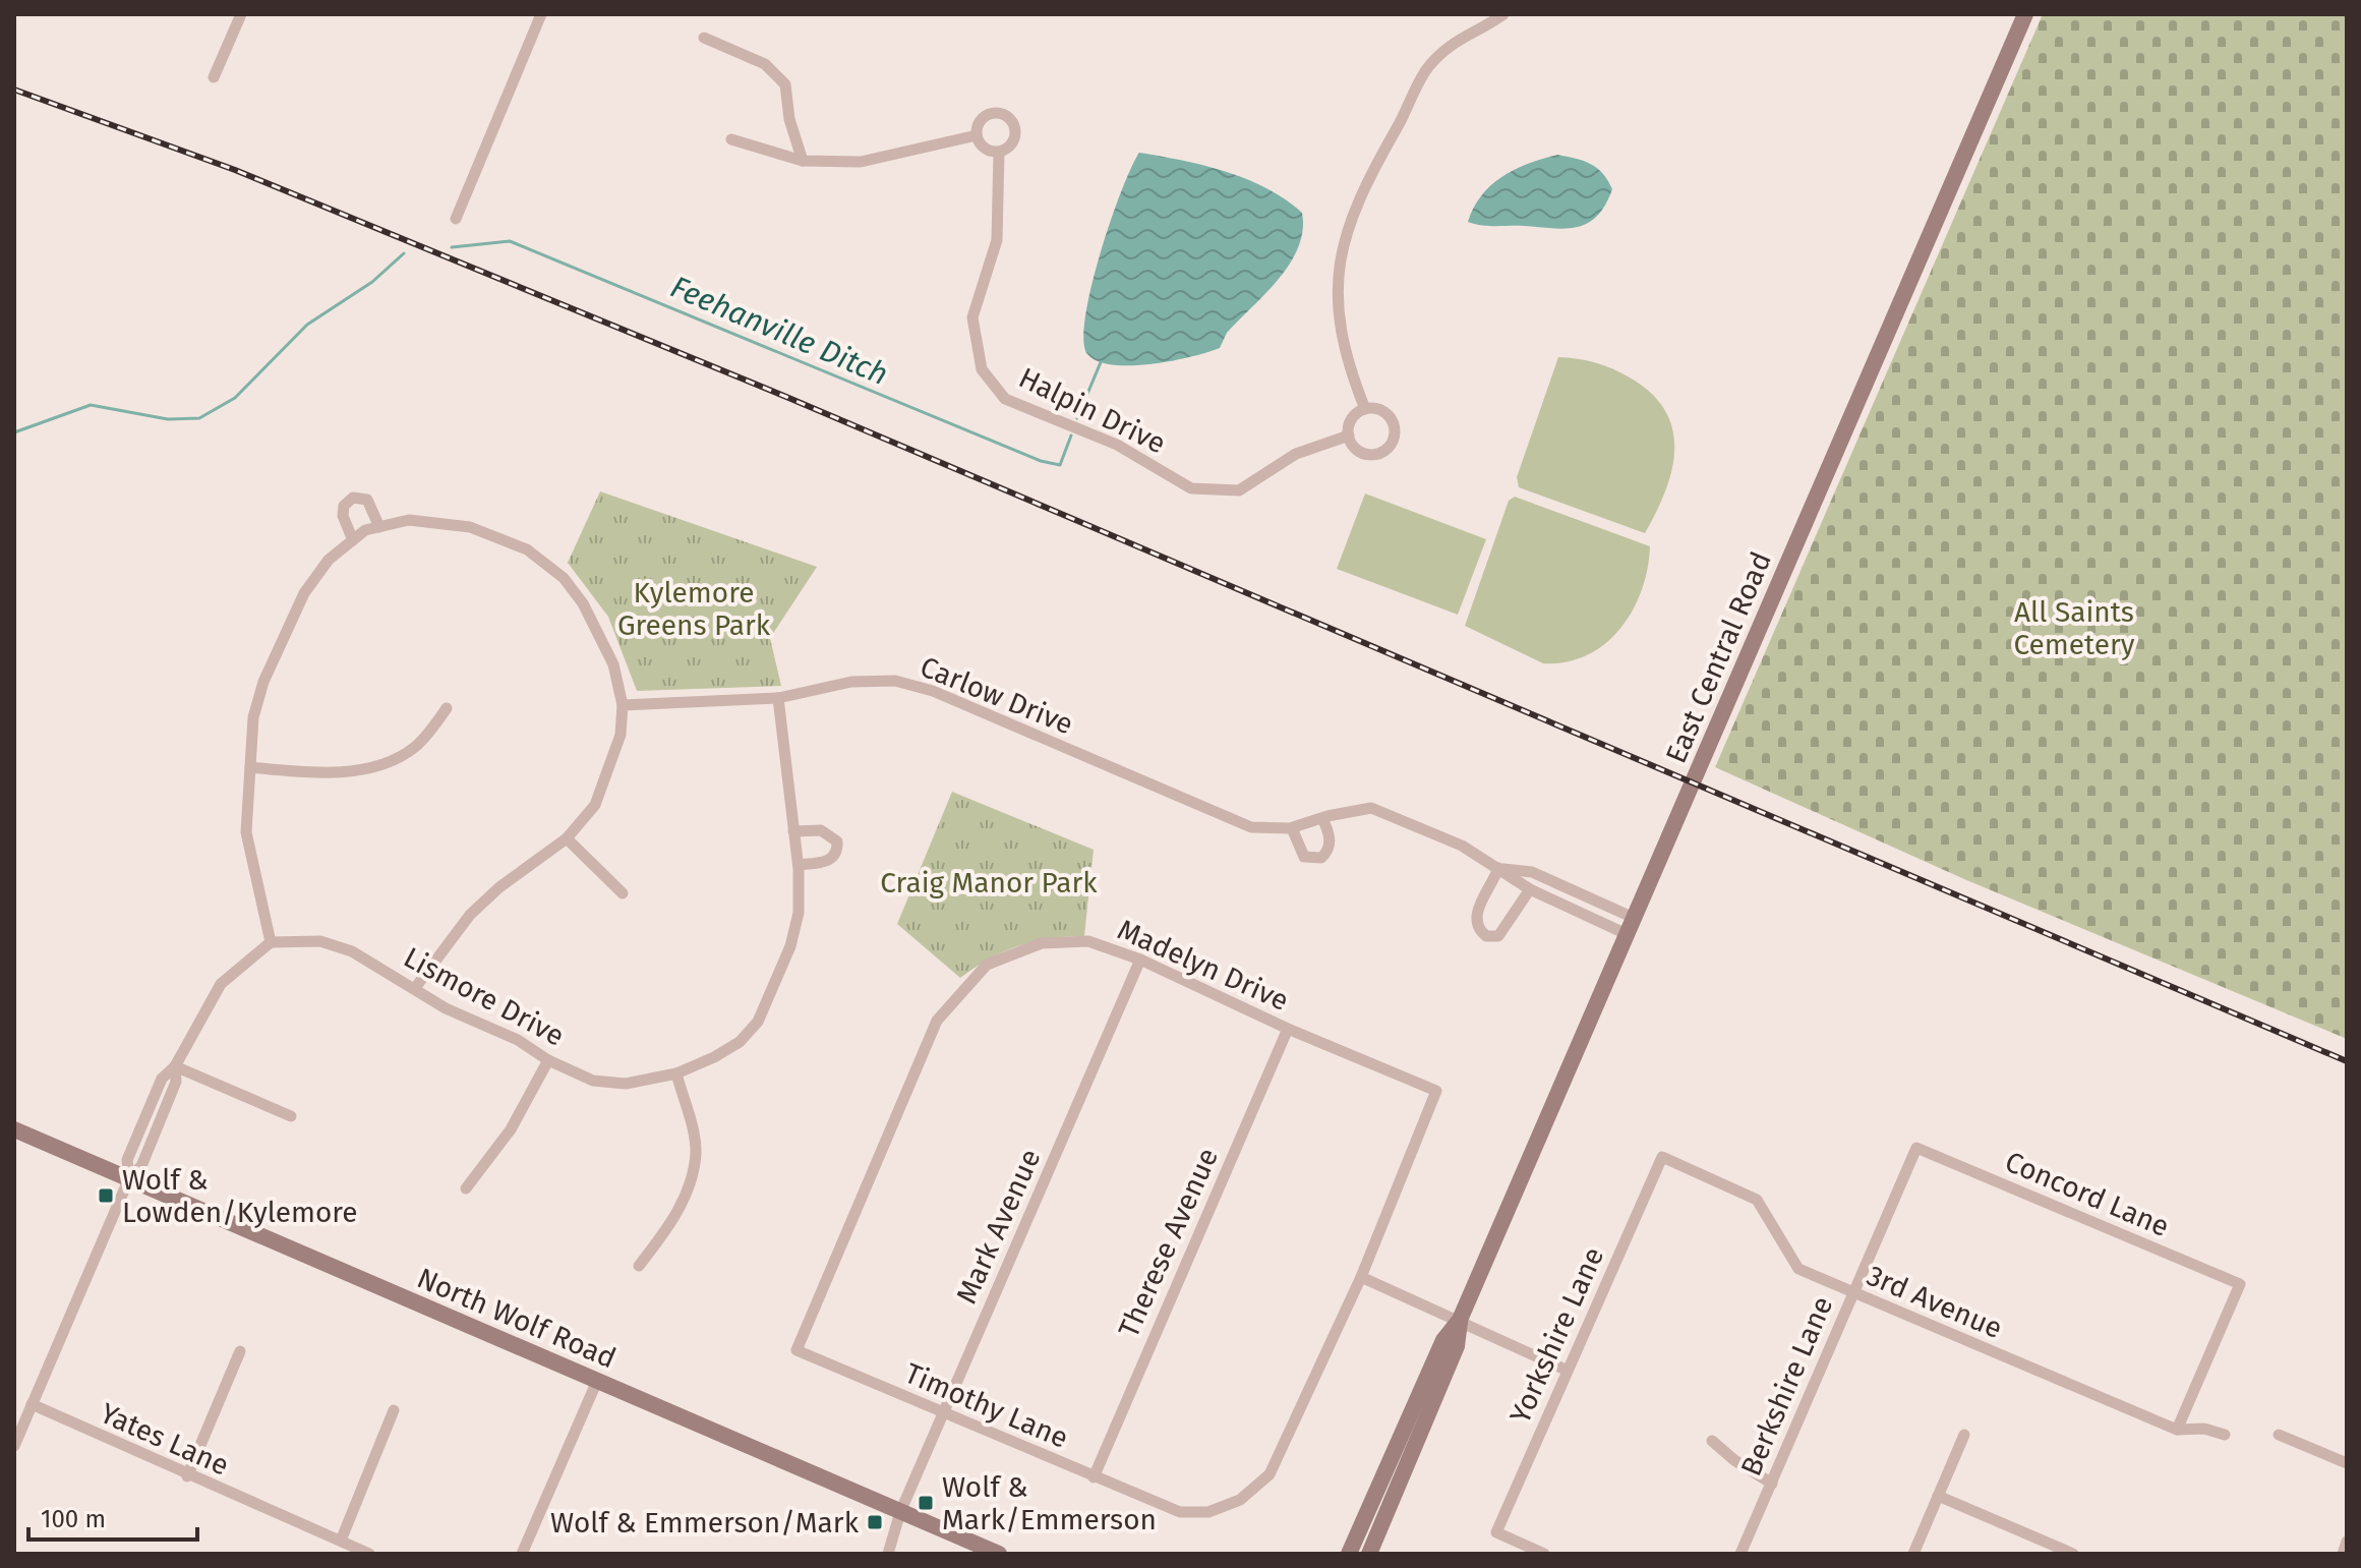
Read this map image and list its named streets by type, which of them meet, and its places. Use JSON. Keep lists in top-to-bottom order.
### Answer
{
  "streets": {
    "main road": ["East Central Road", "North Wolf Road"],
    "street": [
      "Halpin Drive",
      "Carlow Drive",
      "Madelyn Drive",
      "Lismore Drive",
      "Concord Lane",
      "Mark Avenue",
      "Therese Avenue",
      "3rd Avenue",
      "Yorkshire Lane",
      "Berkshire Lane",
      "Timothy Lane",
      "Yates Lane"
    ]
  },
  "crossings": [
    ["East Central Road", "Carlow Drive"],
    ["Carlow Drive", "Lismore Drive"],
    ["Madelyn Drive", "Mark Avenue"],
    ["Madelyn Drive", "Therese Avenue"],
    ["Madelyn Drive", "Timothy Lane"],
    ["Concord Lane", "3rd Avenue"],
    ["Concord Lane", "Berkshire Lane"],
    ["Mark Avenue", "North Wolf Road"],
    ["Mark Avenue", "Timothy Lane"],
    ["Therese Avenue", "Timothy Lane"],
    ["3rd Avenue", "Yorkshire Lane"],
    ["3rd Avenue", "Berkshire Lane"]
  ],
  "water": ["Feehanville Ditch"],
  "parks": ["Kylemore Greens Park", "All Saints Cemetery", "Craig Manor Park"],
  "places": {
    "transit": ["Wolf & Lowden/Kylemore", "Wolf & Mark/Emmerson", "Wolf & Emmerson/Mark"]
  },
  "scale_bar": "100 m"
}
